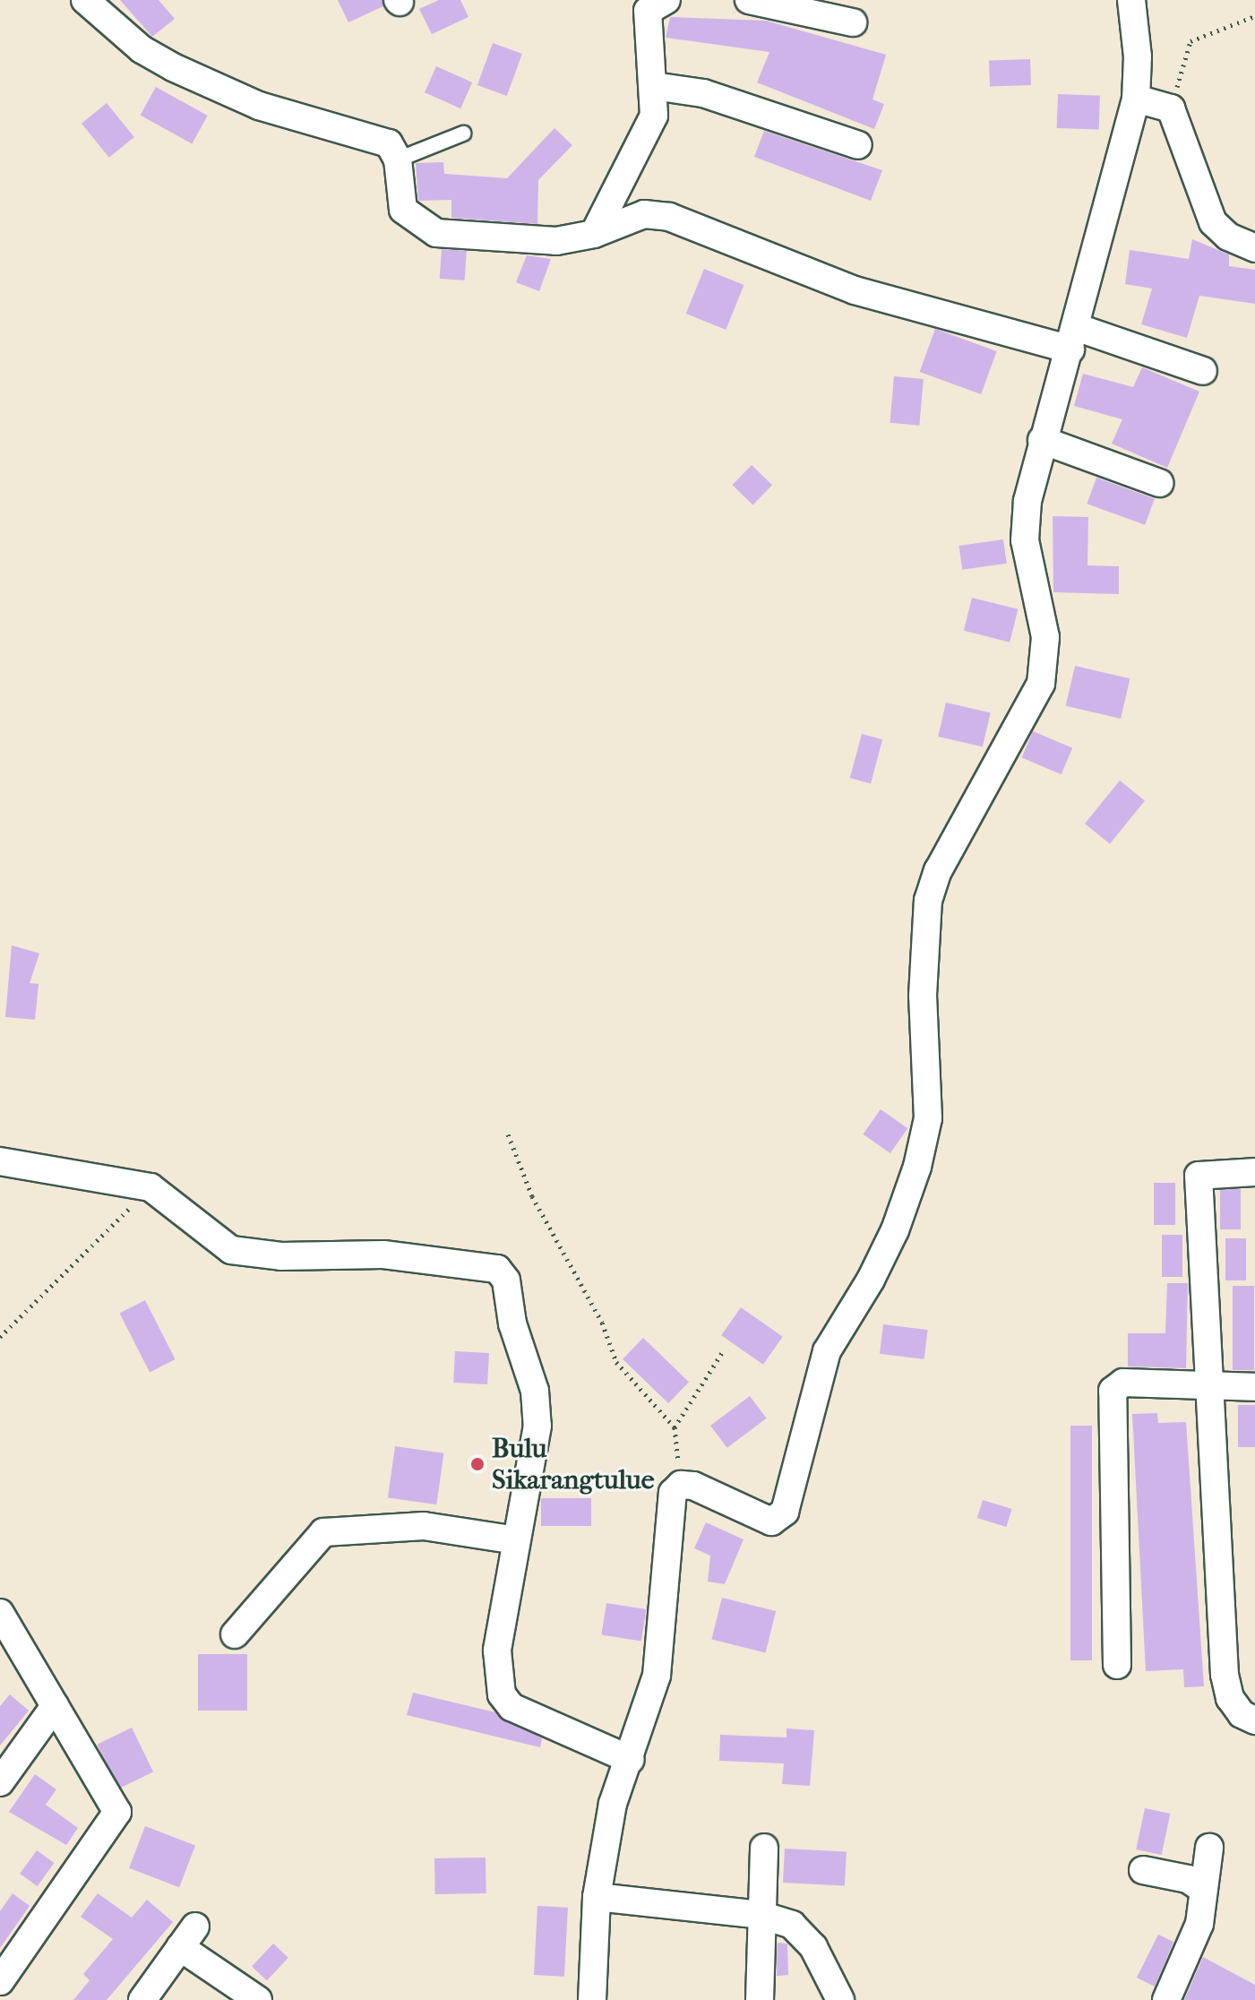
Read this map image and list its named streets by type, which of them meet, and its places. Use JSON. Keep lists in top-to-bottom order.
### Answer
{
  "places": ["Bulu Sikarangtulue"]
}
